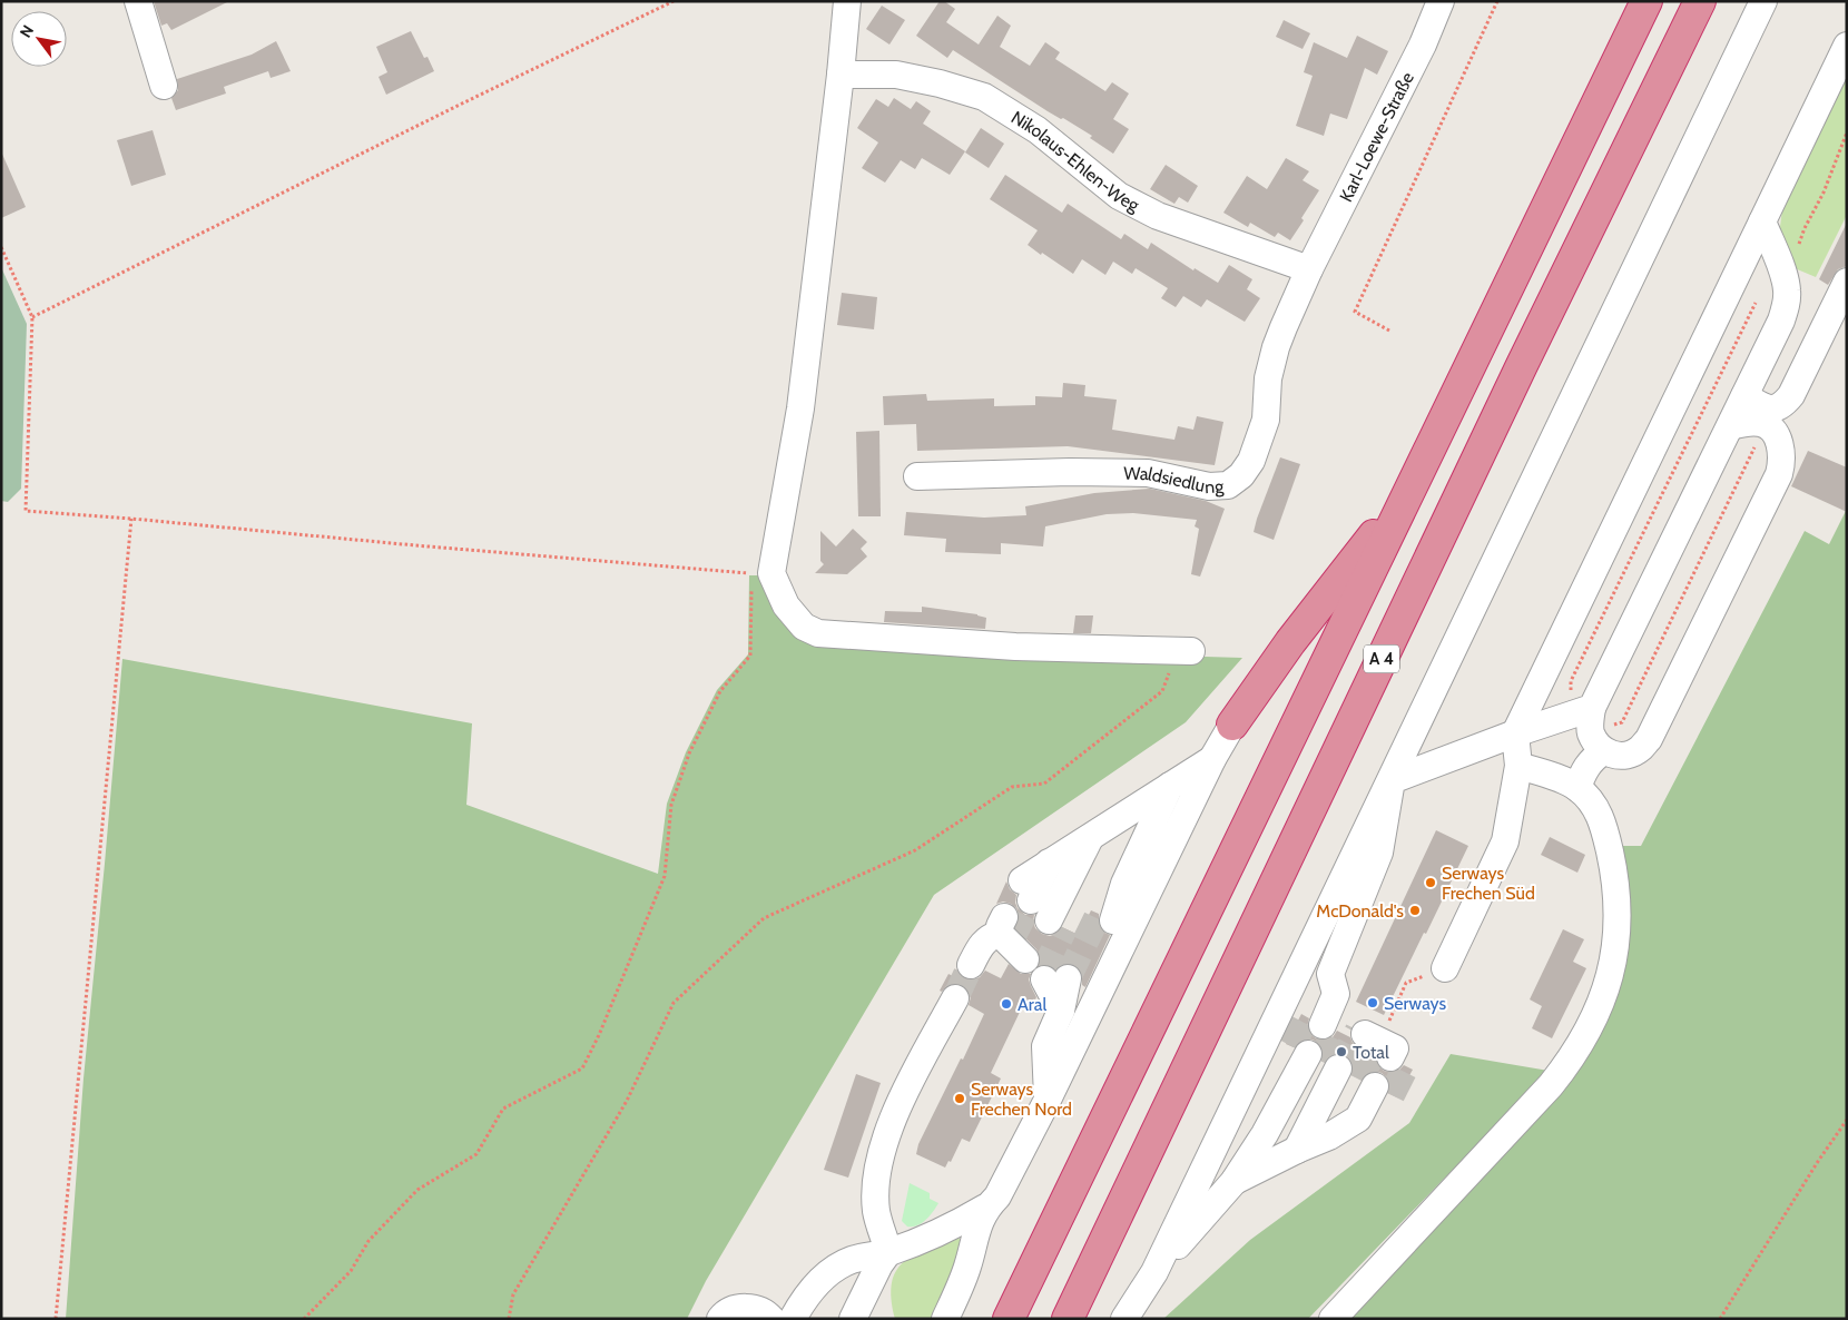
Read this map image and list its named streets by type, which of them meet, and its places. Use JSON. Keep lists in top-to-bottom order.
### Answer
{
  "streets": {
    "highway": ["A 4"],
    "street": ["Karl-Loewe-Straße", "Nikolaus-Ehlen-Weg", "Waldsiedlung"]
  },
  "crossings": [
    ["Karl-Loewe-Straße", "Nikolaus-Ehlen-Weg"],
    ["Karl-Loewe-Straße", "Waldsiedlung"],
    ["Nikolaus-Ehlen-Weg", "Waldsiedlung"]
  ],
  "places": [
    "Serways Frechen Süd",
    "McDonald's",
    "Serways",
    "Aral",
    "Total",
    "Serways Frechen Nord"
  ],
  "north": "top left"
}
